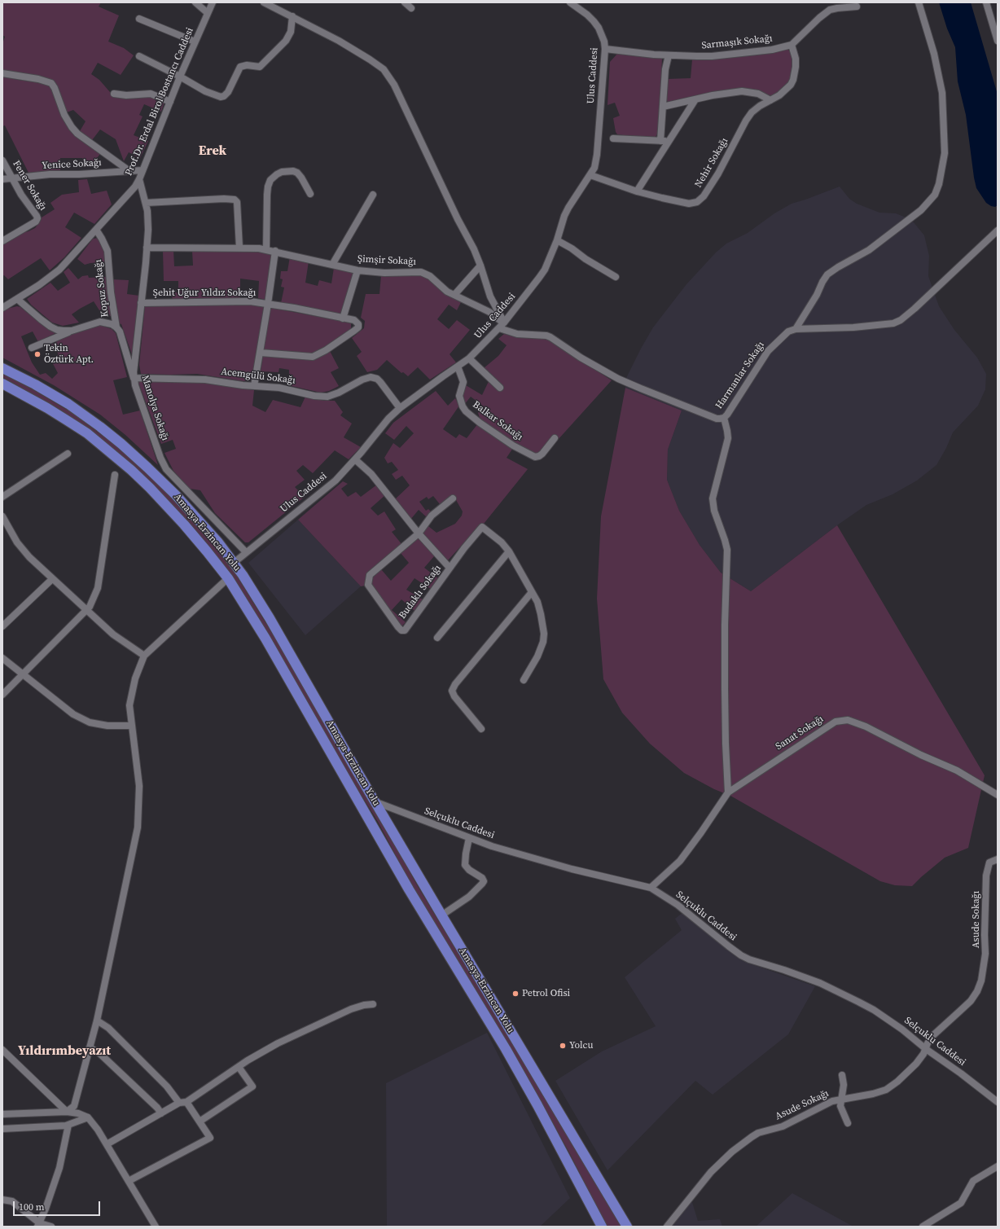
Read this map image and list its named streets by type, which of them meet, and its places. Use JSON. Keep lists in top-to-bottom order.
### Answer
{
  "streets": {
    "highway": ["Amasya-Erzincan Yolu"],
    "street": [
      "Sarmaşık Sokağı",
      "Ulus Caddesi",
      "Prof.Dr. Erdal Birol Bostancı Caddesi",
      "Nehir Sokağı",
      "Yenice Sokağı",
      "Fener Sokağı",
      "Şimşir Sokağı",
      "Kopuz Sokağı",
      "Şehit Uğur Yıldız Sokağı",
      "Harmanlar Sokağı",
      "Acemgülü Sokağı",
      "Manolya Sokağı",
      "Balkar Sokağı",
      "Budaklı Sokağı",
      "Sanat Sokağı",
      "Selçuklu Caddesi",
      "Asude Sokağı"
    ]
  },
  "crossings": [
    ["Sarmaşık Sokağı", "Ulus Caddesi"],
    ["Sarmaşık Sokağı", "Nehir Sokağı"],
    ["Ulus Caddesi", "Nehir Sokağı"],
    ["Ulus Caddesi", "Şimşir Sokağı"],
    ["Ulus Caddesi", "Harmanlar Sokağı"],
    ["Ulus Caddesi", "Acemgülü Sokağı"],
    ["Ulus Caddesi", "Manolya Sokağı"],
    ["Ulus Caddesi", "Balkar Sokağı"],
    ["Ulus Caddesi", "Amasya-Erzincan Yolu"],
    ["Ulus Caddesi", "Budaklı Sokağı"],
    ["Prof.Dr. Erdal Birol Bostancı Caddesi", "Yenice Sokağı"],
    ["Prof.Dr. Erdal Birol Bostancı Caddesi", "Kopuz Sokağı"],
    ["Prof.Dr. Erdal Birol Bostancı Caddesi", "Manolya Sokağı"],
    ["Yenice Sokağı", "Fener Sokağı"],
    ["Şimşir Sokağı", "Şehit Uğur Yıldız Sokağı"],
    ["Şimşir Sokağı", "Harmanlar Sokağı"],
    ["Şimşir Sokağı", "Manolya Sokağı"],
    ["Kopuz Sokağı", "Acemgülü Sokağı"],
    ["Kopuz Sokağı", "Manolya Sokağı"],
    ["Şehit Uğur Yıldız Sokağı", "Acemgülü Sokağı"],
    ["Şehit Uğur Yıldız Sokağı", "Manolya Sokağı"],
    ["Acemgülü Sokağı", "Manolya Sokağı"],
    ["Amasya-Erzincan Yolu", "Selçuklu Caddesi"],
    ["Sanat Sokağı", "Selçuklu Caddesi"],
    ["Selçuklu Caddesi", "Asude Sokağı"]
  ],
  "districts": ["Erek", "Yıldırımbeyazıt"],
  "places": ["Tekin Öztürk Apt.", "Petrol Ofisi", "Yolcu"],
  "scale_bar": "100 m"
}
